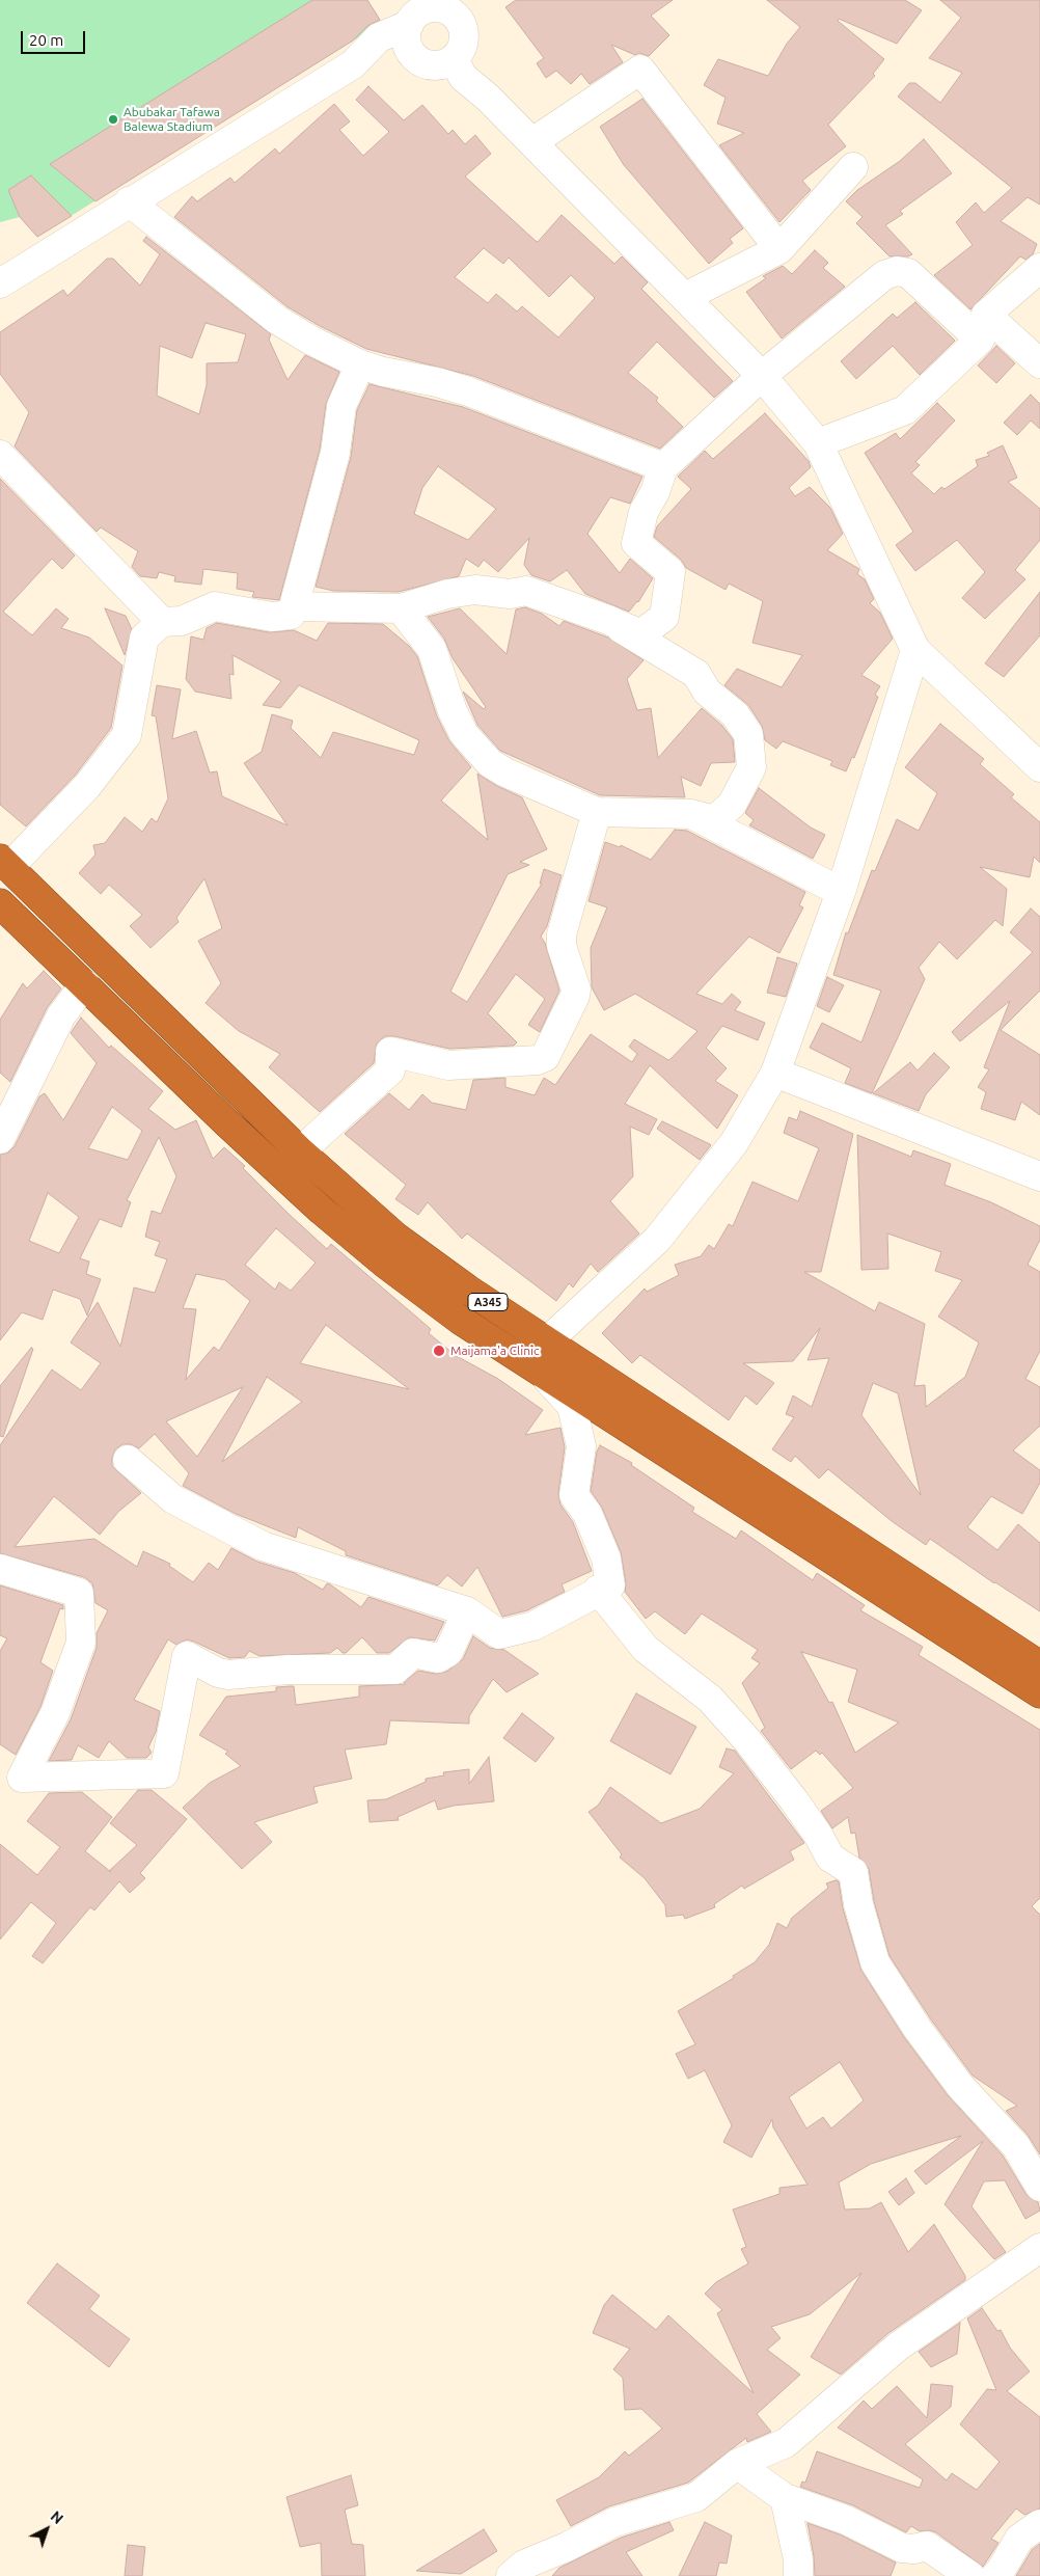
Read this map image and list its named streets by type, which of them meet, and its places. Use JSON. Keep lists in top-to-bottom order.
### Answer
{
  "streets": {
    "highway": ["A345"]
  },
  "places": ["Abubakar Tafawa Balewa Stadium", "Maijama'a Clinic"],
  "scale_bar": "20 m",
  "north": "top right"
}
